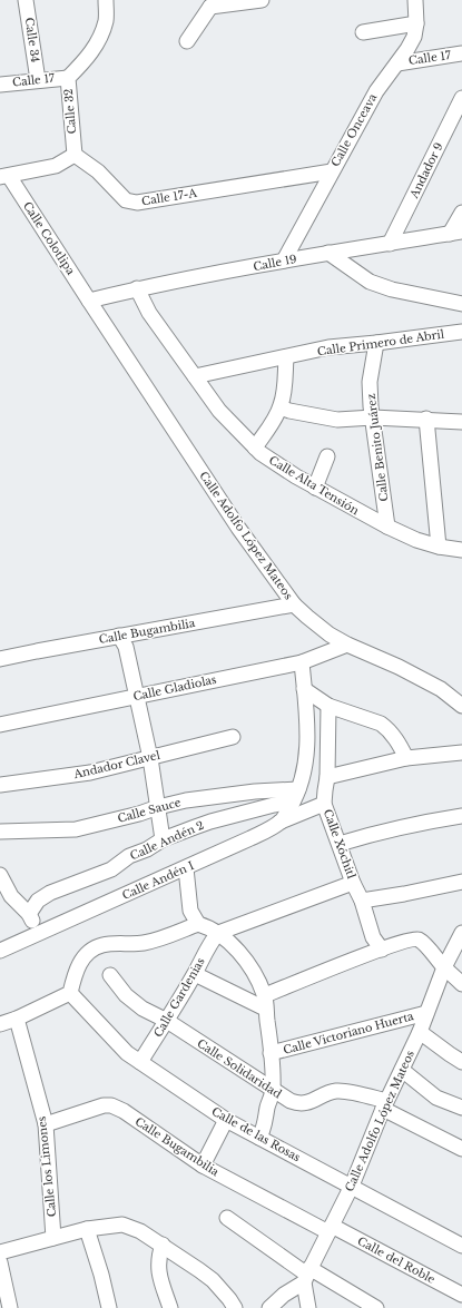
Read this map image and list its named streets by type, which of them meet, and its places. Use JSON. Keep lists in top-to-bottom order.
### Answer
{
  "streets": {
    "street": [
      "Calle 34",
      "Calle 17",
      "Calle 32",
      "Calle Onceava",
      "Andador 9",
      "Calle 17-A",
      "Calle Colotlipa",
      "Calle 19",
      "Calle Primero de Abril",
      "Calle Benito Juárez",
      "Calle Alta Tensión",
      "Calle Adolfo López Mateos",
      "Calle Bugambilia",
      "Calle Gladiolas",
      "Andador Clavel",
      "Calle Sauce",
      "Calle Andén 2",
      "Calle Xóchitl",
      "Calle Andén I",
      "Calle Gardenias",
      "Calle Victoriano Huerta",
      "Calle Solidaridad",
      "Calle de las Rosas",
      "Calle los Limones",
      "Calle del Roble"
    ]
  },
  "crossings": [
    ["Calle 34", "Calle 17"],
    ["Calle 17", "Calle 32"],
    ["Calle 17", "Calle Onceava"],
    ["Calle 32", "Calle 17-A"],
    ["Calle Onceava", "Calle 17-A"],
    ["Calle Onceava", "Calle 19"],
    ["Andador 9", "Calle 19"],
    ["Calle Colotlipa", "Calle 19"],
    ["Calle Colotlipa", "Calle Adolfo López Mateos"],
    ["Calle 19", "Calle Alta Tensión"],
    ["Calle 19", "Calle Adolfo López Mateos"],
    ["Calle Primero de Abril", "Calle Benito Juárez"],
    ["Calle Primero de Abril", "Calle Alta Tensión"],
    ["Calle Benito Juárez", "Calle Alta Tensión"],
    ["Calle Adolfo López Mateos", "Calle Bugambilia"],
    ["Calle Adolfo López Mateos", "Calle Gladiolas"],
    ["Calle Adolfo López Mateos", "Calle Victoriano Huerta"],
    ["Calle Adolfo López Mateos", "Calle Solidaridad"],
    ["Calle Adolfo López Mateos", "Calle de las Rosas"],
    ["Calle Adolfo López Mateos", "Calle del Roble"],
    ["Calle Bugambilia", "Calle los Limones"],
    ["Calle Bugambilia", "Calle del Roble"],
    ["Calle Sauce", "Calle Andén 2"],
    ["Calle Sauce", "Calle Andén I"],
    ["Calle Andén 2", "Calle Andén I"],
    ["Calle Gardenias", "Calle Solidaridad"],
    ["Calle Gardenias", "Calle de las Rosas"]
  ]
}
